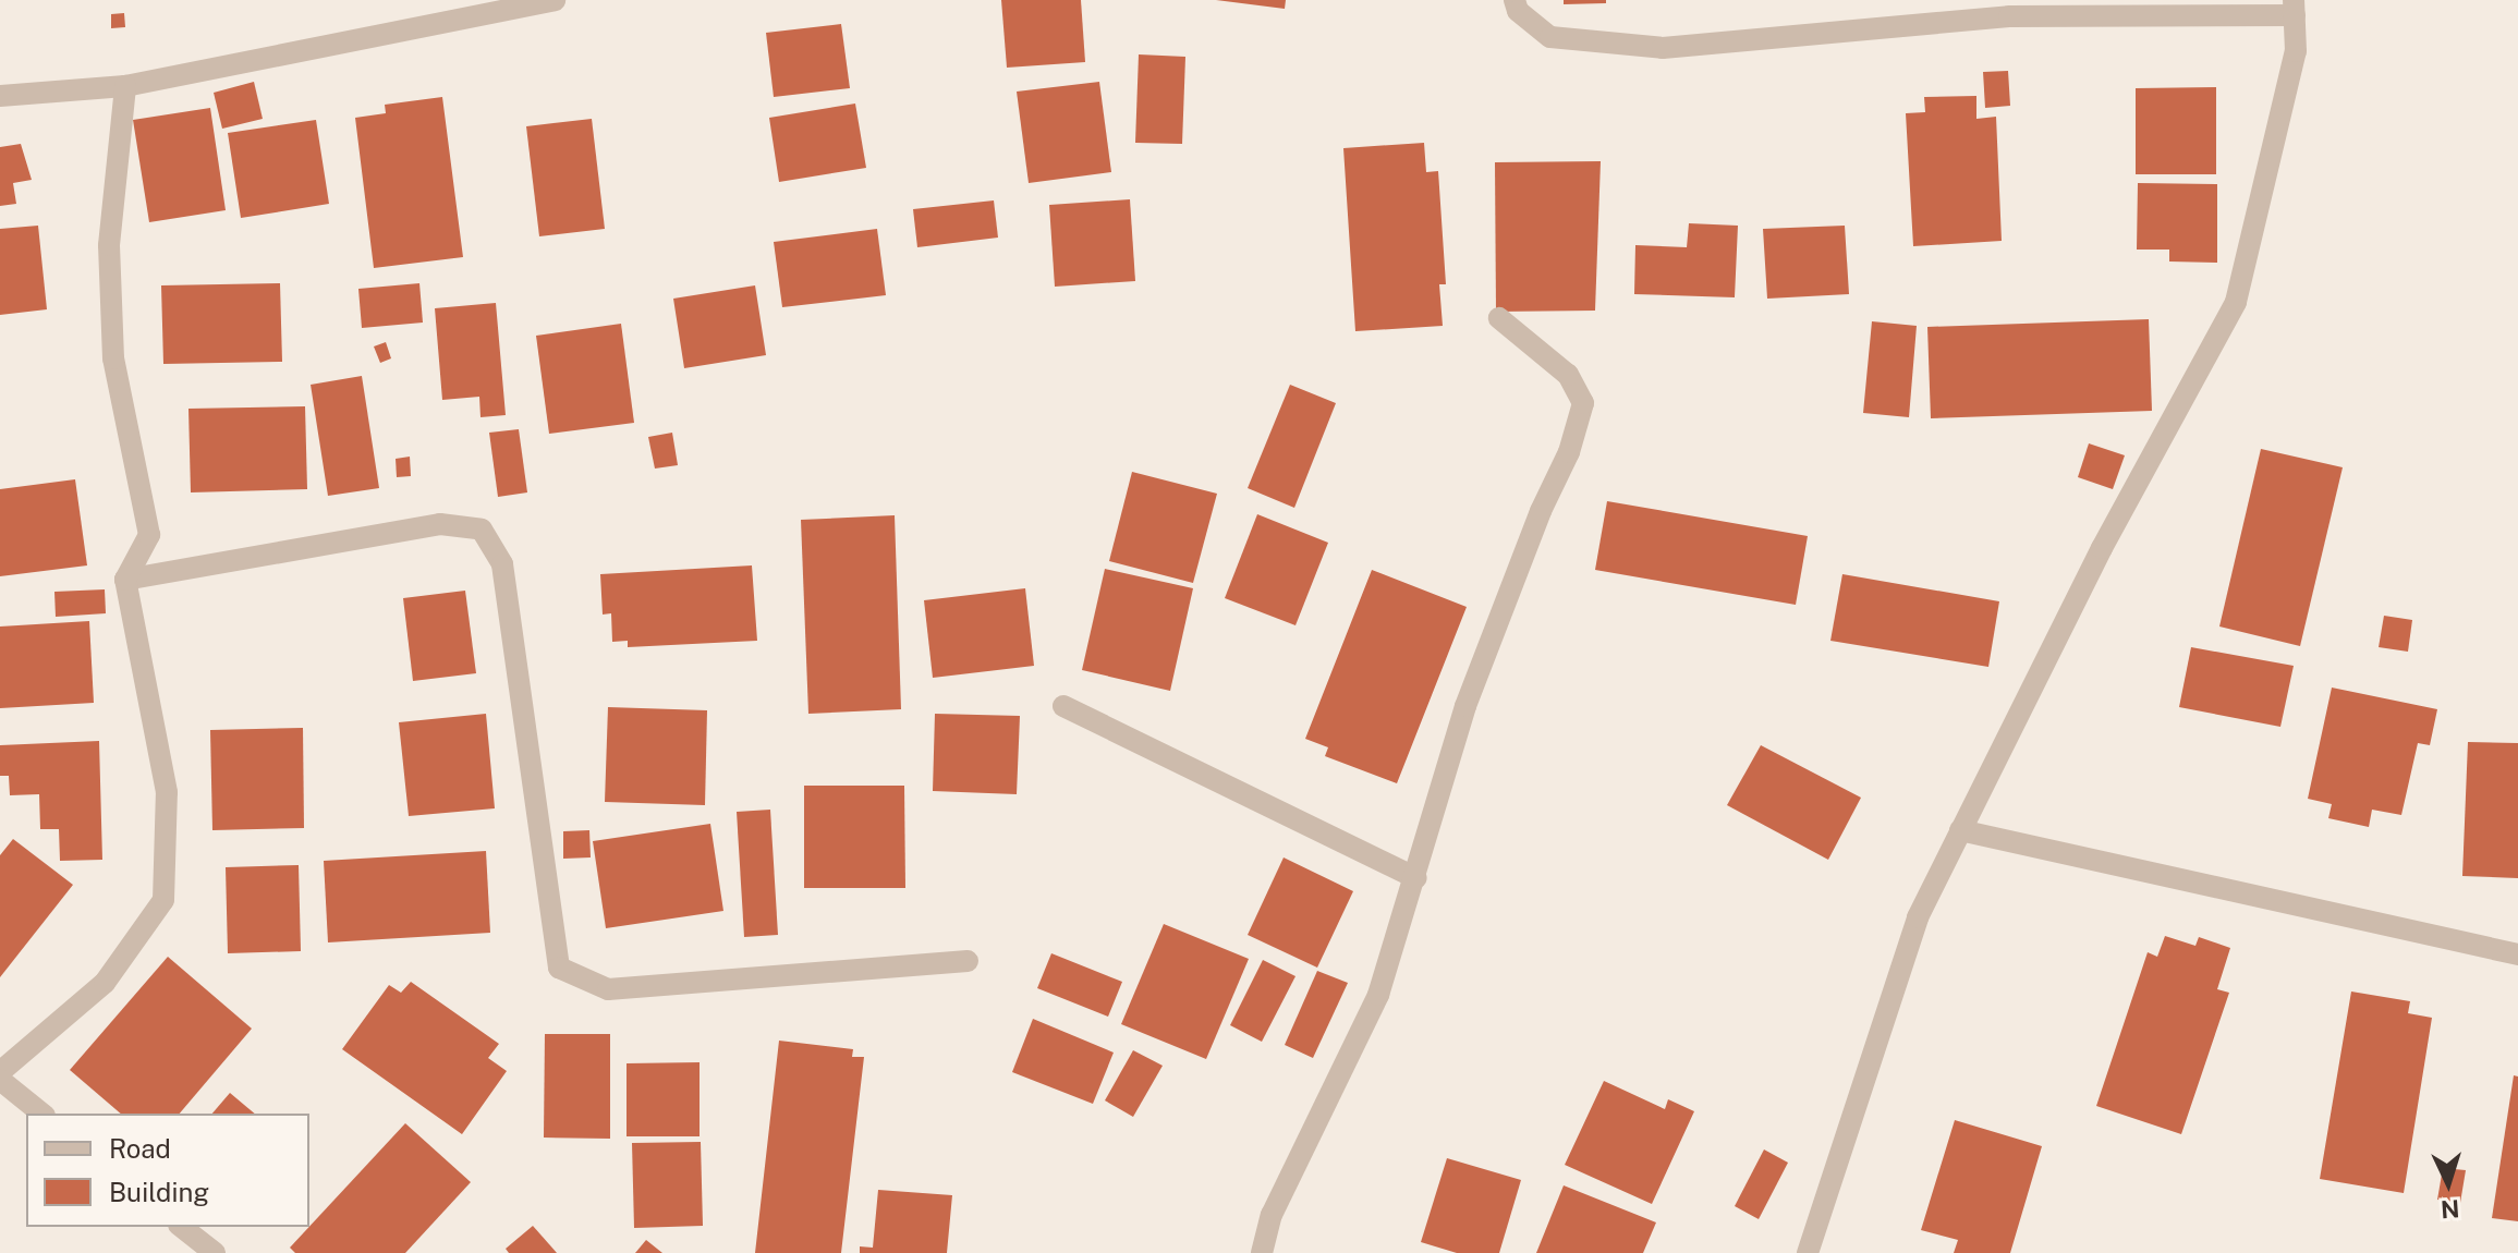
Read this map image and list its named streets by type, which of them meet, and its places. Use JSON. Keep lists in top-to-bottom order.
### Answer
{
  "legend": ["Road", "Building"],
  "north": "bottom"
}
